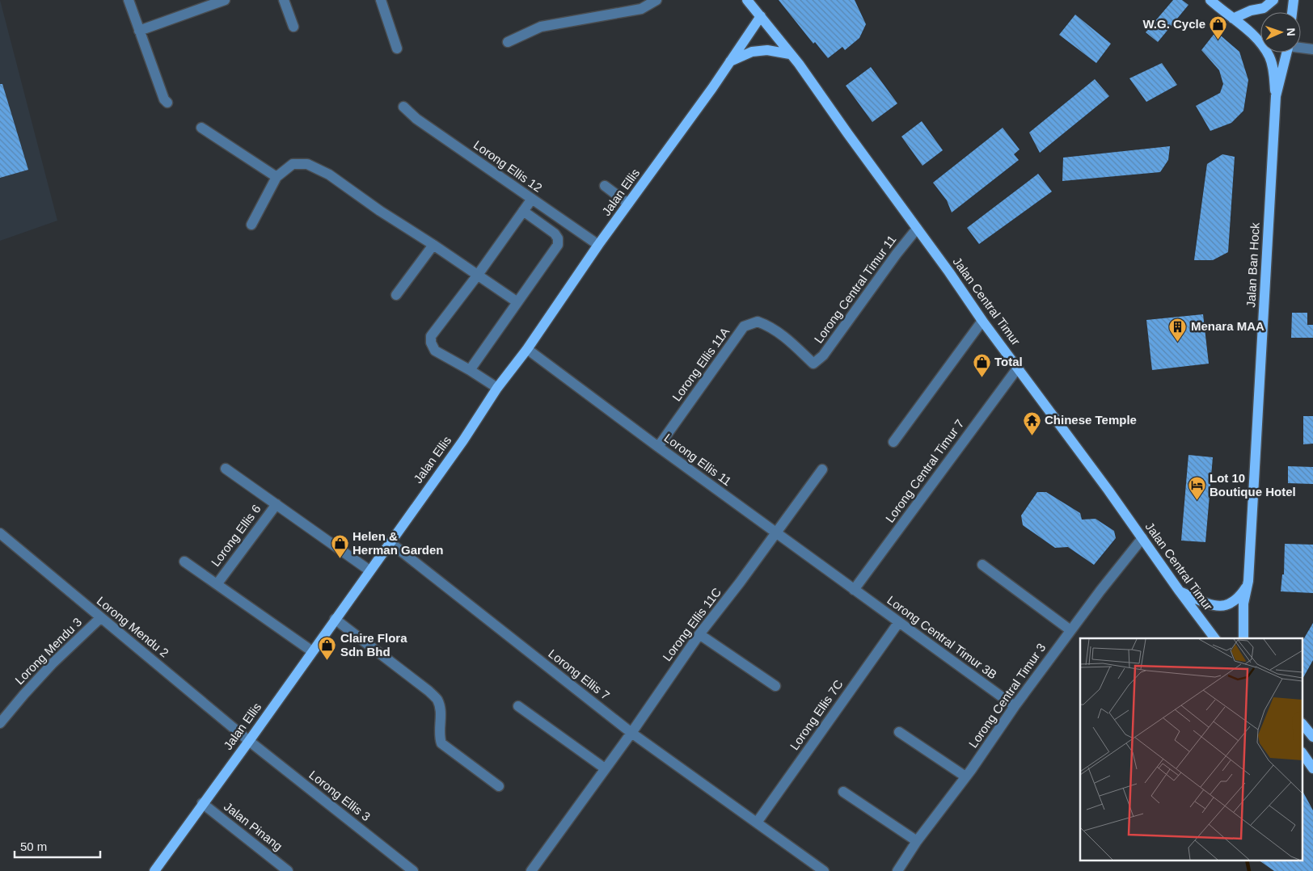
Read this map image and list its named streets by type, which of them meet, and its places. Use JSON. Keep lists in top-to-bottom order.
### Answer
{
  "streets": {
    "main road": ["Jalan Ellis", "Jalan Ban Hock", "Jalan Central Timur"],
    "street": [
      "Lorong Ellis 12",
      "Lorong Central Timur 11",
      "Lorong Ellis 11A",
      "Lorong Ellis 11",
      "Lorong Central Timur 7",
      "Lorong Ellis 6",
      "Lorong Ellis 11C",
      "Lorong Mendu 2",
      "Lorong Central Timur 3B",
      "Lorong Mendu 3",
      "Lorong Ellis 7",
      "Lorong Central Timur 3",
      "Lorong Ellis 7C",
      "Lorong Ellis 3",
      "Jalan Pinang"
    ]
  },
  "crossings": [
    ["Lorong Ellis 12", "Jalan Ellis"],
    ["Jalan Ellis", "Jalan Central Timur"],
    ["Jalan Ellis", "Lorong Ellis 11"],
    ["Jalan Ellis", "Lorong Mendu 2"],
    ["Jalan Ellis", "Lorong Ellis 7"],
    ["Jalan Ellis", "Lorong Ellis 3"],
    ["Jalan Ellis", "Jalan Pinang"],
    ["Lorong Central Timur 11", "Jalan Central Timur"],
    ["Lorong Central Timur 11", "Lorong Ellis 11A"],
    ["Jalan Central Timur", "Lorong Central Timur 7"],
    ["Jalan Central Timur", "Lorong Central Timur 3"],
    ["Lorong Ellis 11A", "Lorong Ellis 11"],
    ["Lorong Ellis 11", "Lorong Central Timur 7"],
    ["Lorong Ellis 11", "Lorong Ellis 11C"],
    ["Lorong Ellis 11", "Lorong Central Timur 3B"],
    ["Lorong Central Timur 7", "Lorong Central Timur 3B"],
    ["Lorong Ellis 11C", "Lorong Ellis 7"],
    ["Lorong Mendu 2", "Lorong Mendu 3"],
    ["Lorong Mendu 2", "Lorong Ellis 3"],
    ["Lorong Central Timur 3B", "Lorong Central Timur 3"],
    ["Lorong Central Timur 3B", "Lorong Ellis 7C"],
    ["Lorong Ellis 7", "Lorong Ellis 7C"]
  ],
  "places": {
    "shop": [
      "W.G. Cycle",
      "Total",
      "Helen & Herman Garden",
      "Claire Flora Sdn Bhd"
    ],
    "building": ["Menara MAA"],
    "temple": ["Chinese Temple"],
    "hotel": ["Lot 10 Boutique Hotel"]
  },
  "scale_bar": "50 m",
  "north": "right"
}
